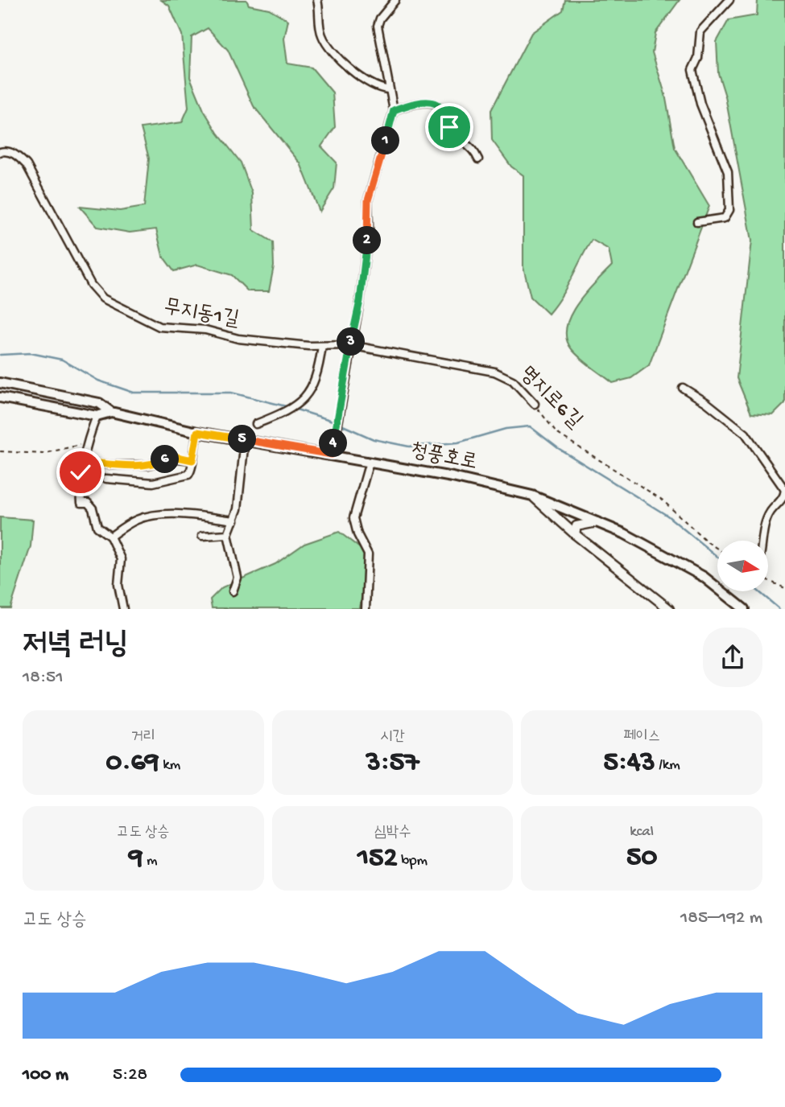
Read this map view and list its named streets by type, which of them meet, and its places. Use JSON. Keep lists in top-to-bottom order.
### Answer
{
  "streets": {
    "main road": ["청풍호로"],
    "street": ["무지동1길", "명지로6길"]
  },
  "crossings": [
    ["무지동1길", "명지로6길"]
  ],
  "north": "right",
  "page": {
    "pins": [
      "1",
      "2",
      "3",
      "5",
      "4",
      "6"
    ],
    "heading": ["저녁 러닝", "18:51"],
    "stats": [
      ["거리", "0.69 km"],
      ["시간", "3:57"],
      ["페이스", "5:43 /km"],
      ["고도 상승", "9 m"],
      ["심박수", "152 bpm"],
      ["kcal", "50"]
    ],
    "chart": ["고도 상승", "185–192 m"],
    "list": [
      {
        "name": "100 m",
        "note": "5:28"
      }
    ]
  }
}
